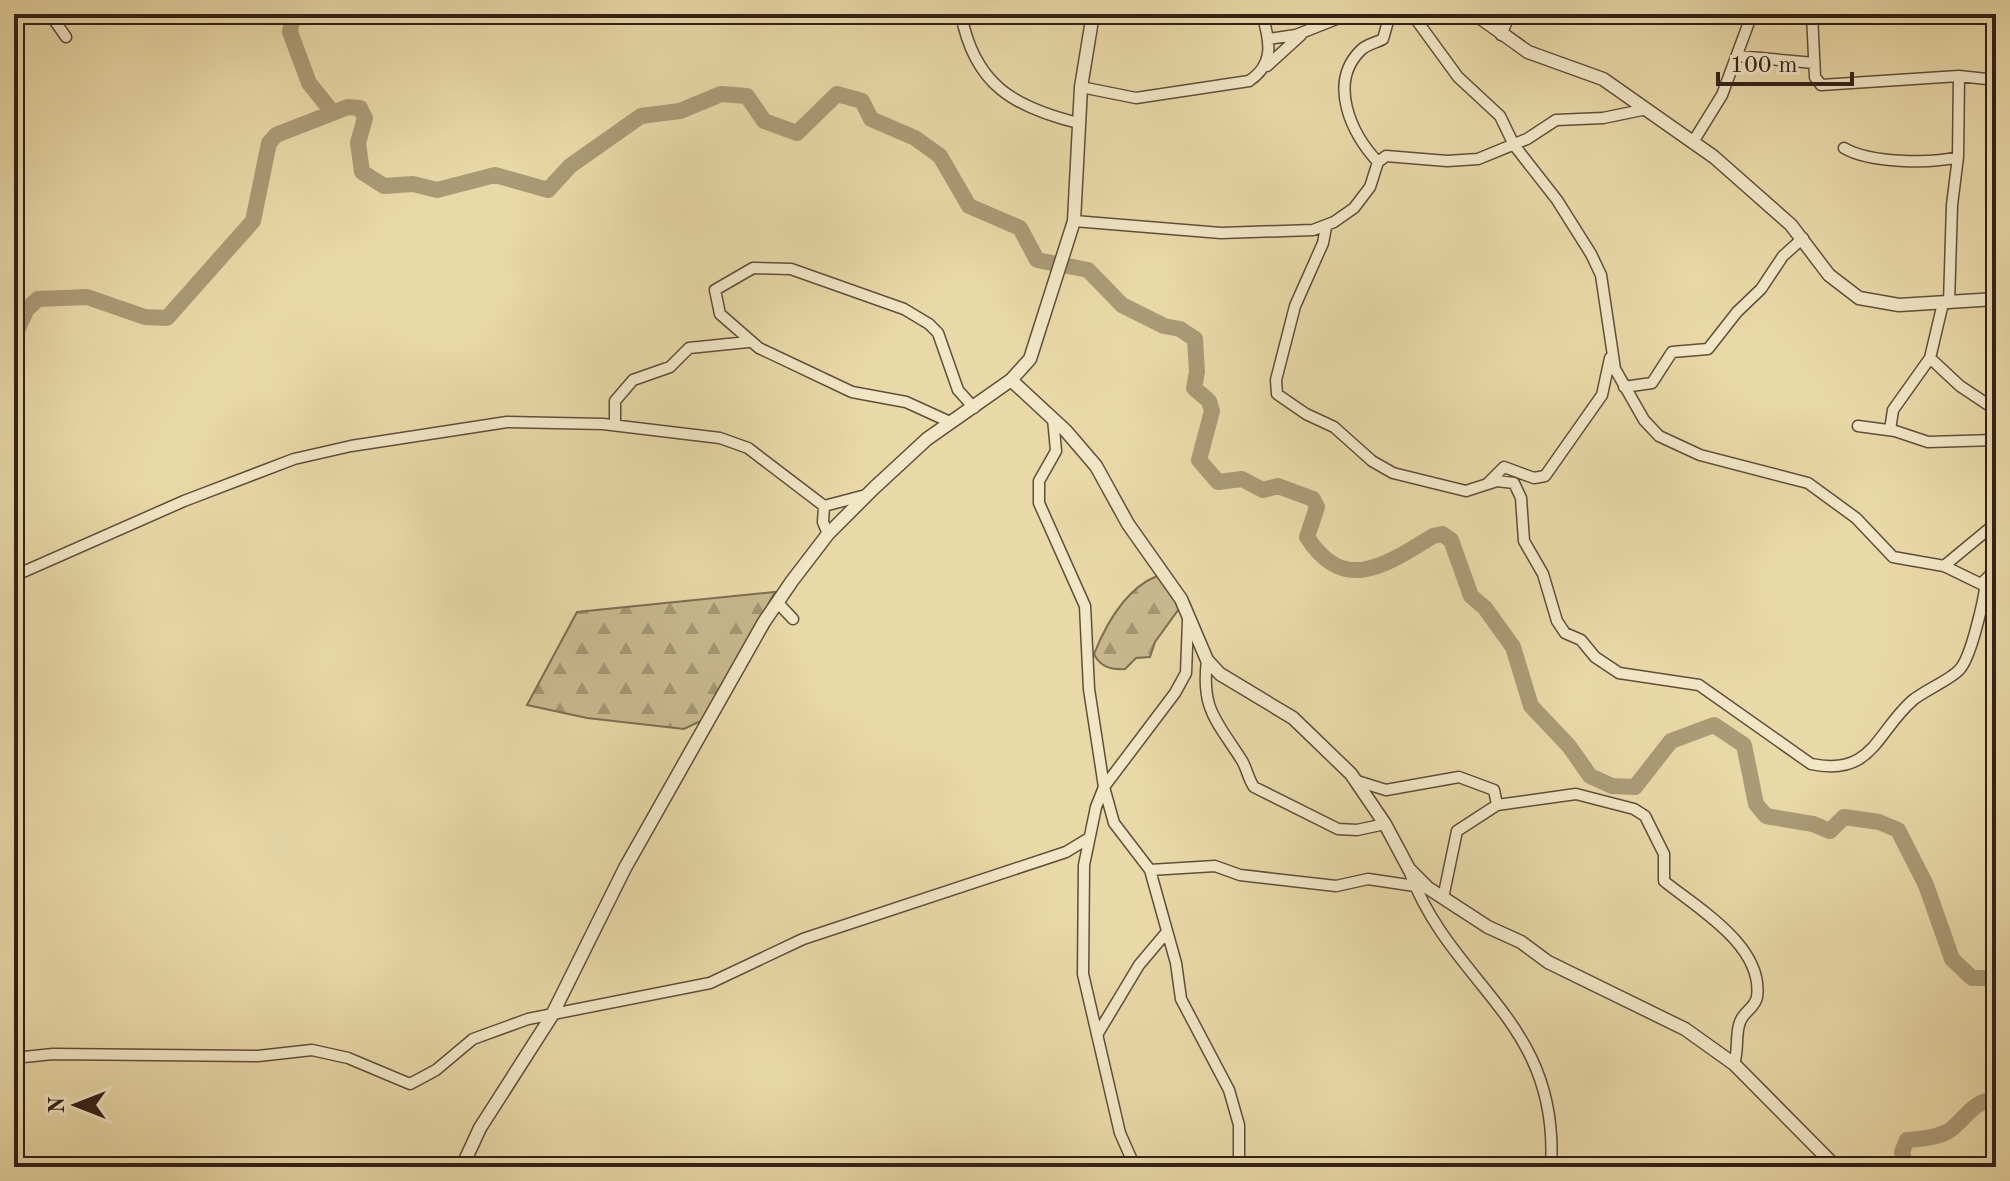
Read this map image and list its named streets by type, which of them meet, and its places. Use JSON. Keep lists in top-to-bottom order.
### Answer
{
  "scale_bar": "100 m",
  "north": "left"
}
